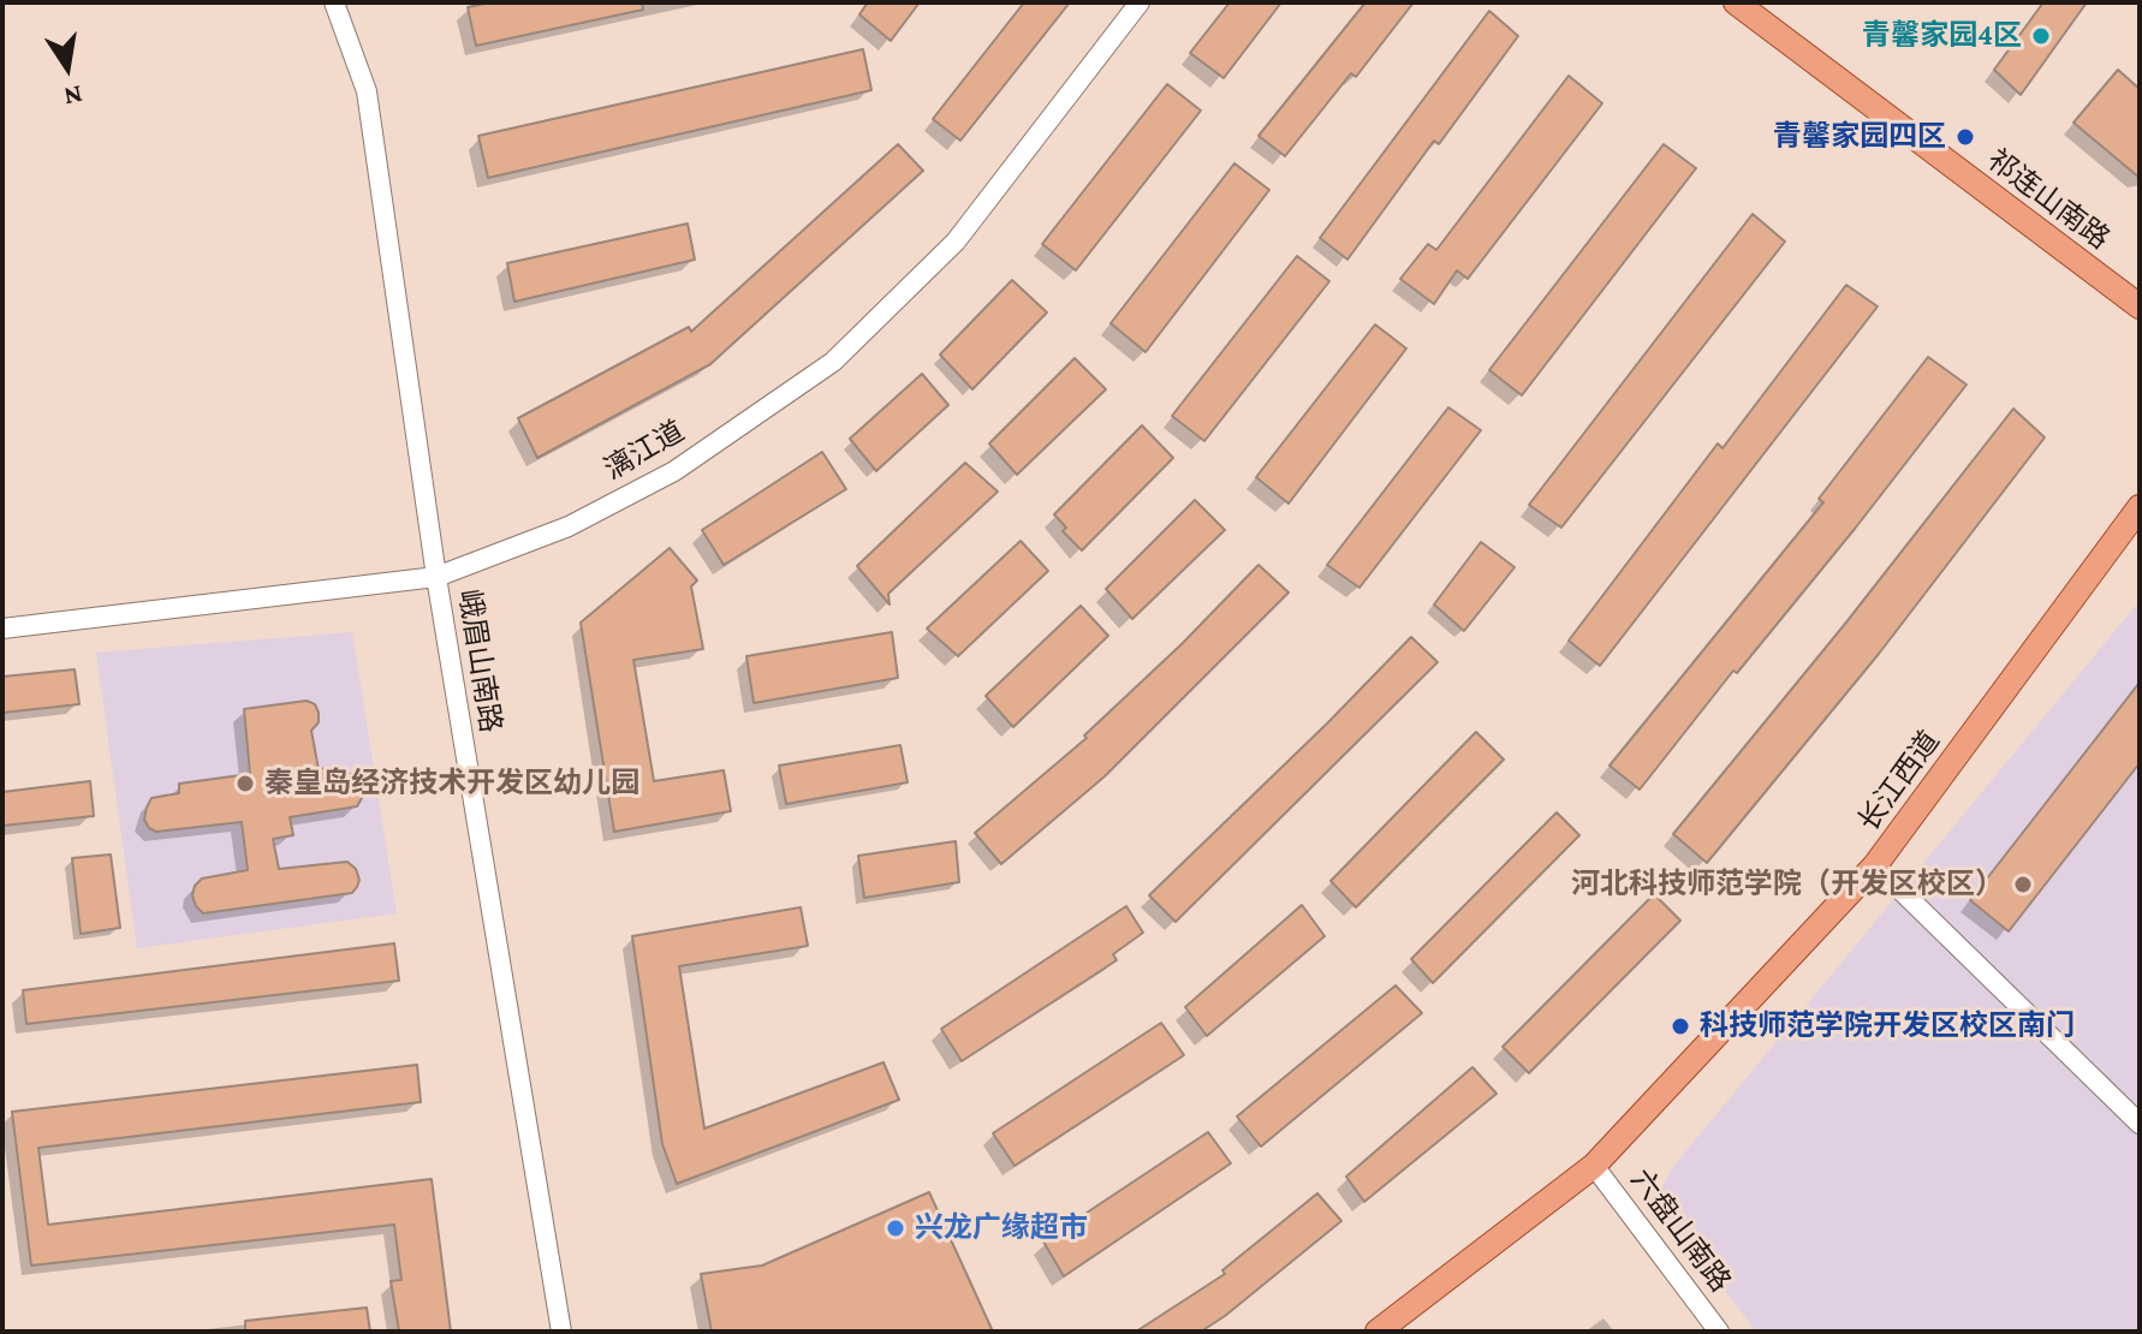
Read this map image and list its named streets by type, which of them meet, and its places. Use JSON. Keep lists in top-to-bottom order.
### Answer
{
  "streets": {
    "main road": ["祁连山南路", "长江西道"],
    "street": ["漓江道", "峨眉山南路", "六盘山南路"]
  },
  "crossings": [
    ["漓江道", "峨眉山南路"],
    ["长江西道", "六盘山南路"]
  ],
  "places": [
    "青馨家园4区",
    "青馨家园四区",
    "秦皇岛经济技术开发区幼儿园",
    "河北科技师范学院（开发区校区）",
    "科技师范学院开发区校区南门",
    "兴龙广缘超市"
  ],
  "north": "bottom"
}
